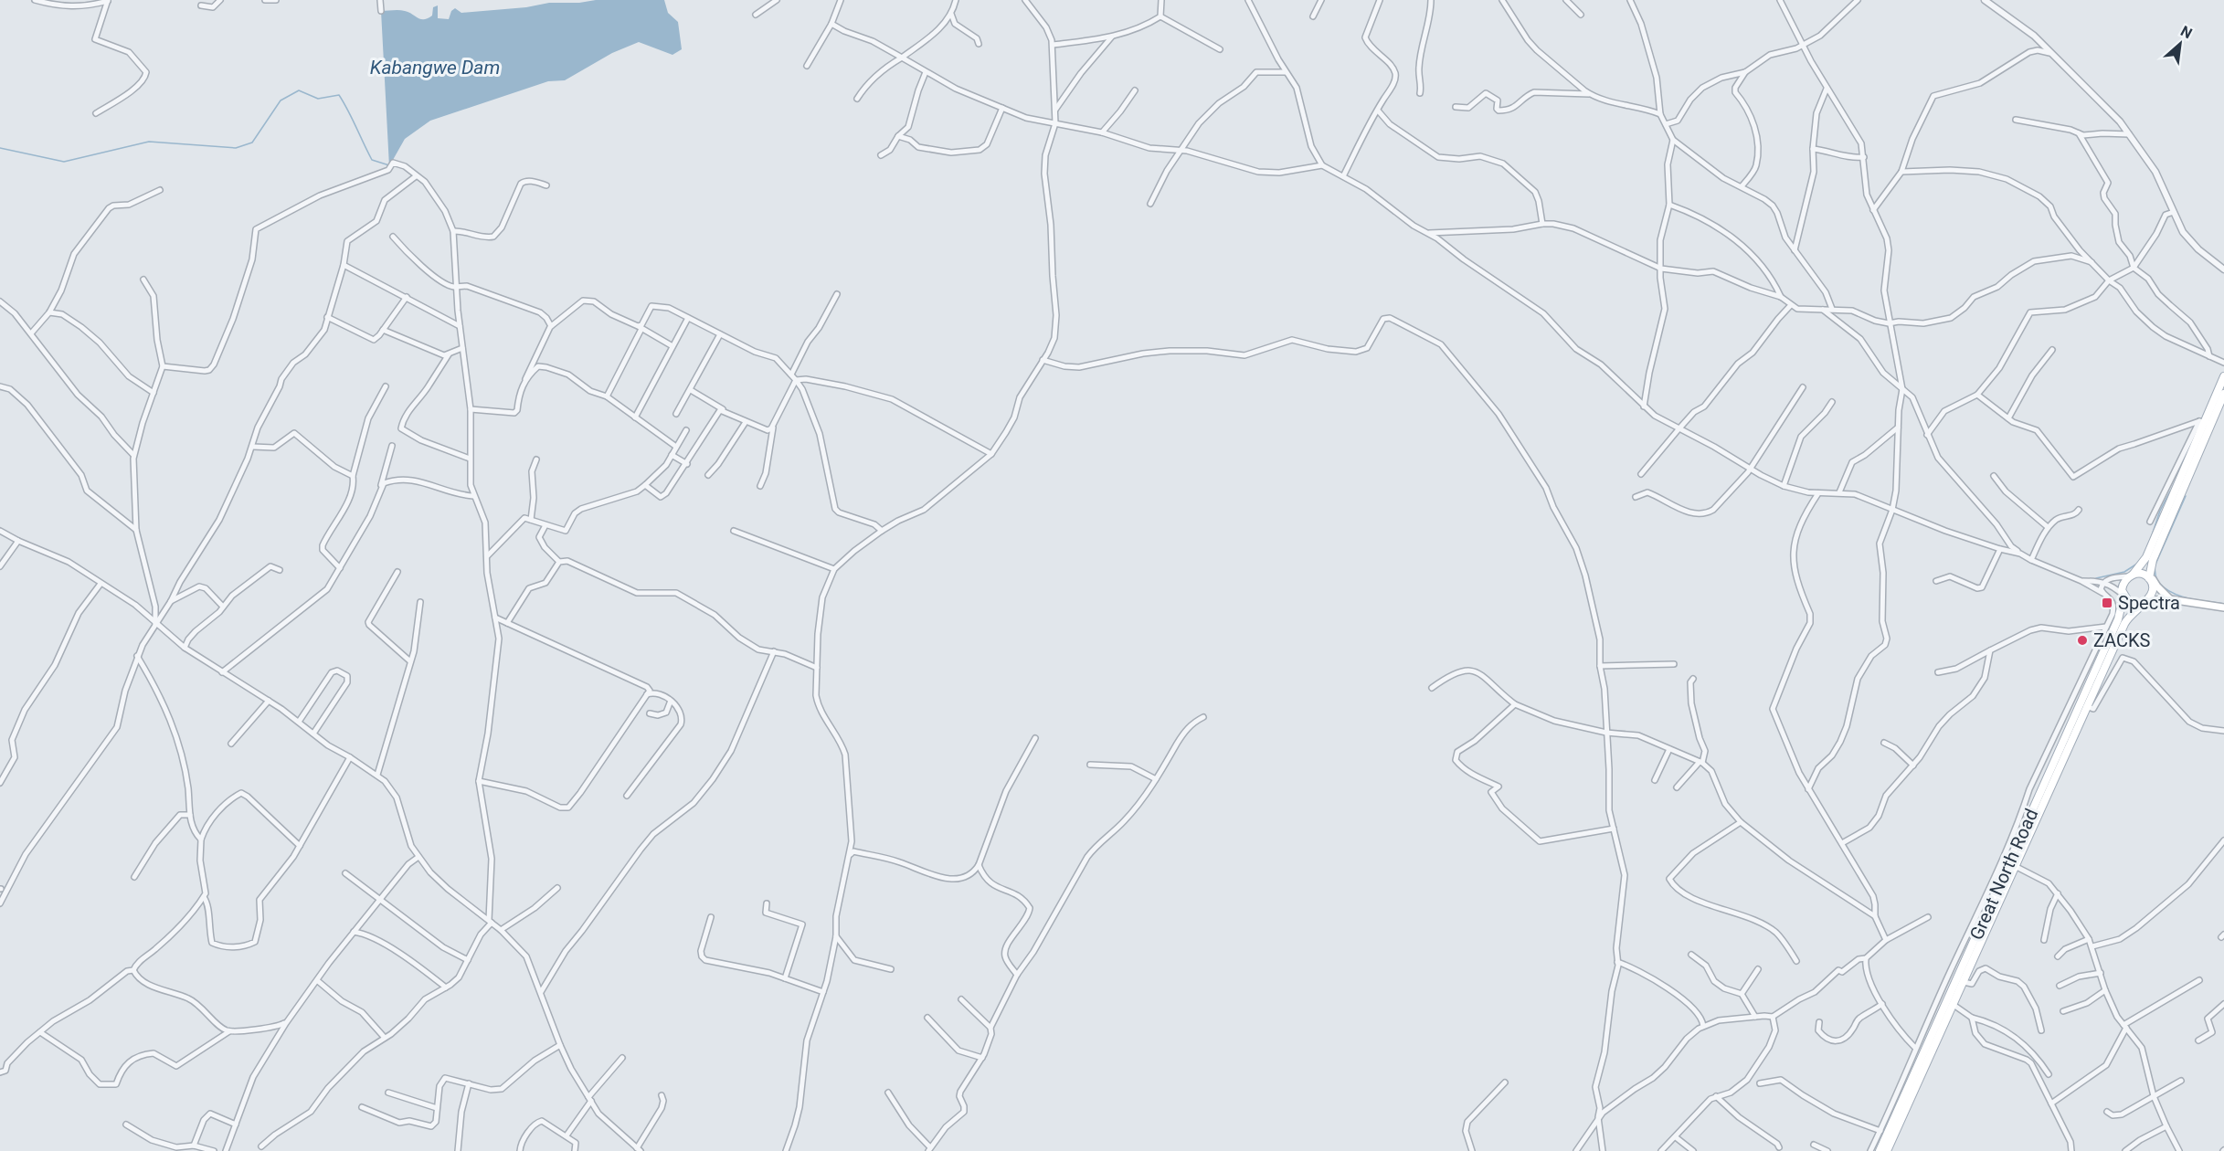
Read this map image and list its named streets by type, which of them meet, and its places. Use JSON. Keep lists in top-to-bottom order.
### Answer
{
  "streets": {
    "main road": ["Great North Road"]
  },
  "water": ["Kabangwe Dam"],
  "places": {
    "transit": ["Spectra"],
    "other": ["ZACKS"]
  },
  "north": "top right"
}
